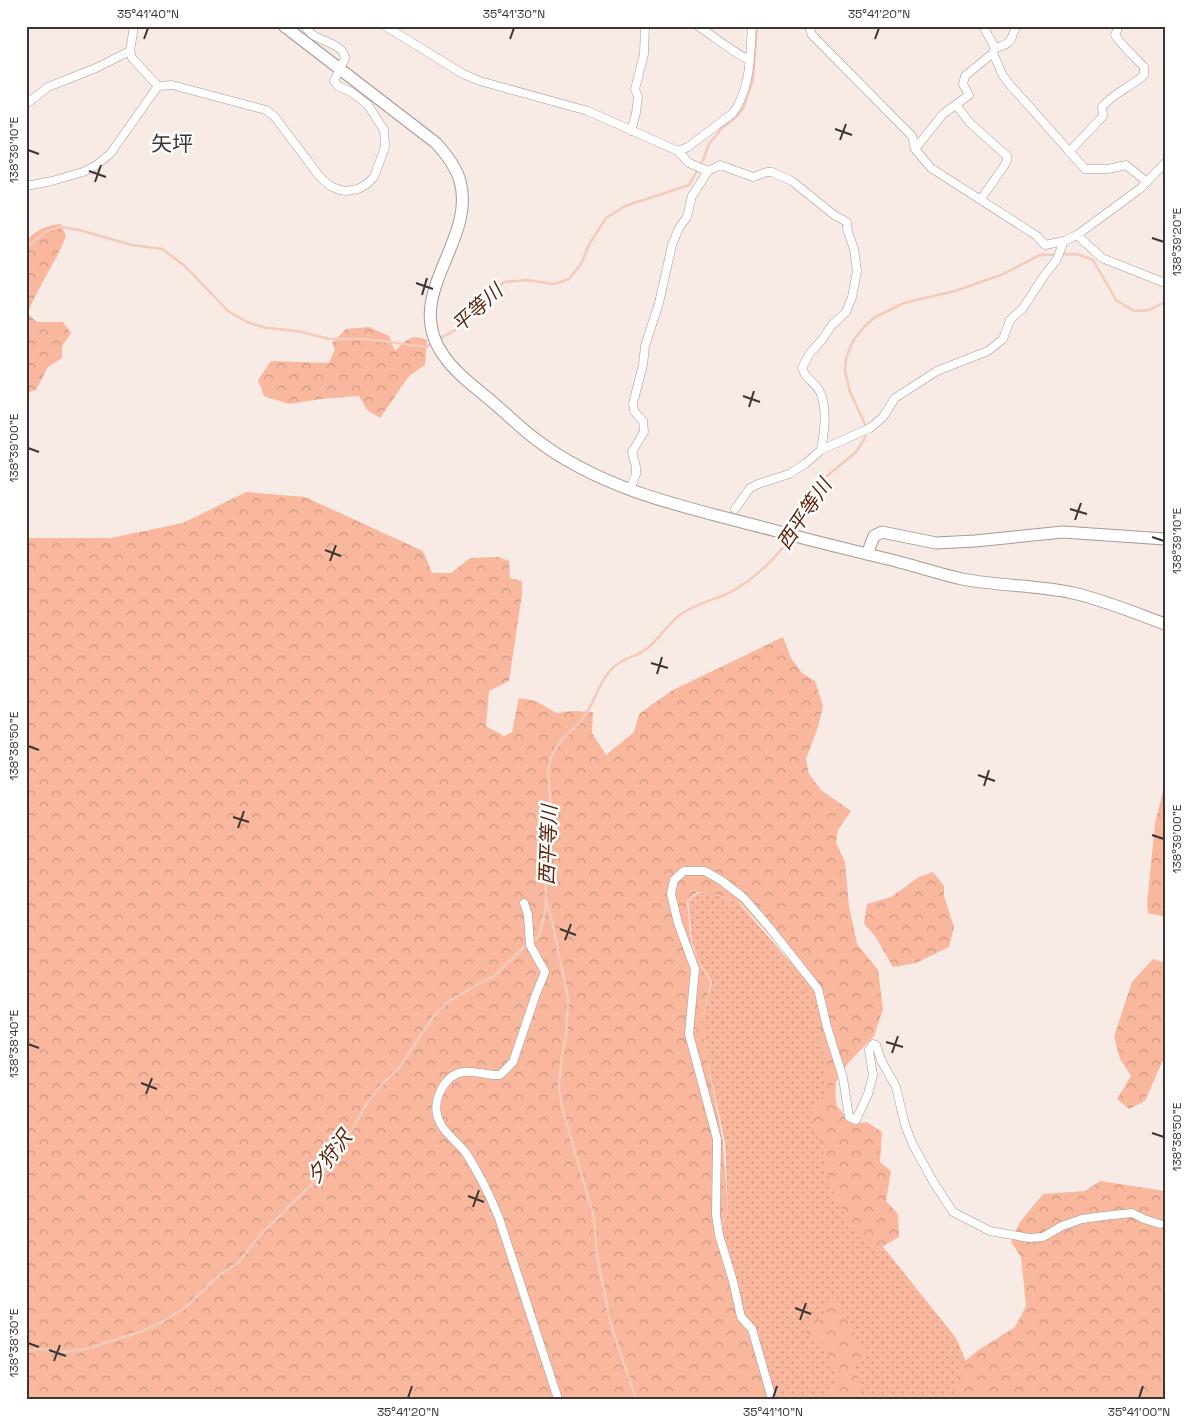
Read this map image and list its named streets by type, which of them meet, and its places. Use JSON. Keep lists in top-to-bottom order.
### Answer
{
  "districts": ["矢坪"],
  "water": ["平等川", "西平等川", "夕狩沢"],
  "coordinates": [
    "35°41'40\"N",
    "35°41'30\"N",
    "35°41'20\"N",
    "138°39'10\"E",
    "138°39'20\"E",
    "138°39'00\"E",
    "138°38'50\"E",
    "138°38'40\"E",
    "138°38'30\"E",
    "35°41'10\"N",
    "35°41'00\"N"
  ]
}
